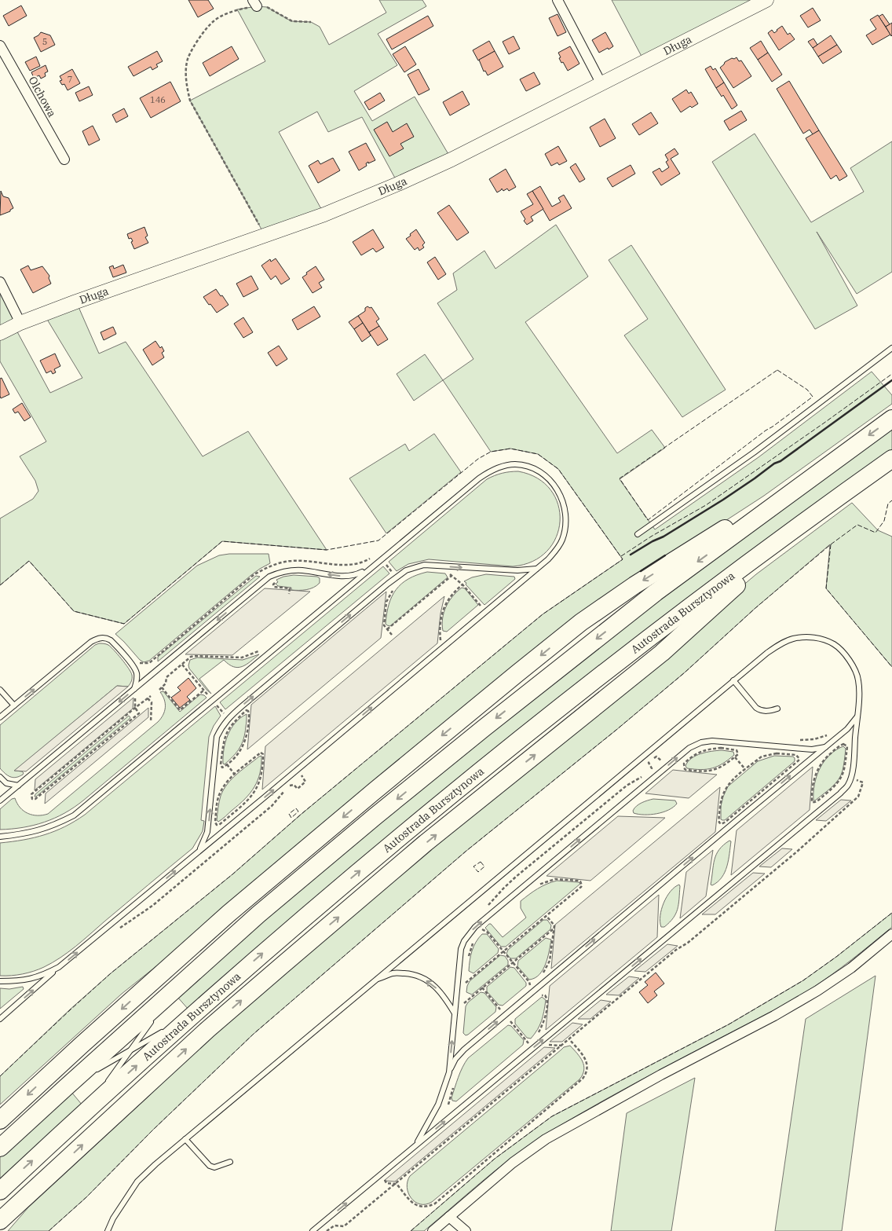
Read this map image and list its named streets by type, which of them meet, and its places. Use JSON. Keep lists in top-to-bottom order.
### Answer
{
  "streets": {
    "highway": ["Autostrada Bursztynowa"],
    "street": ["Długa", "Olchowa"]
  },
  "house_numbers": ["5", "7", "146"]
}
